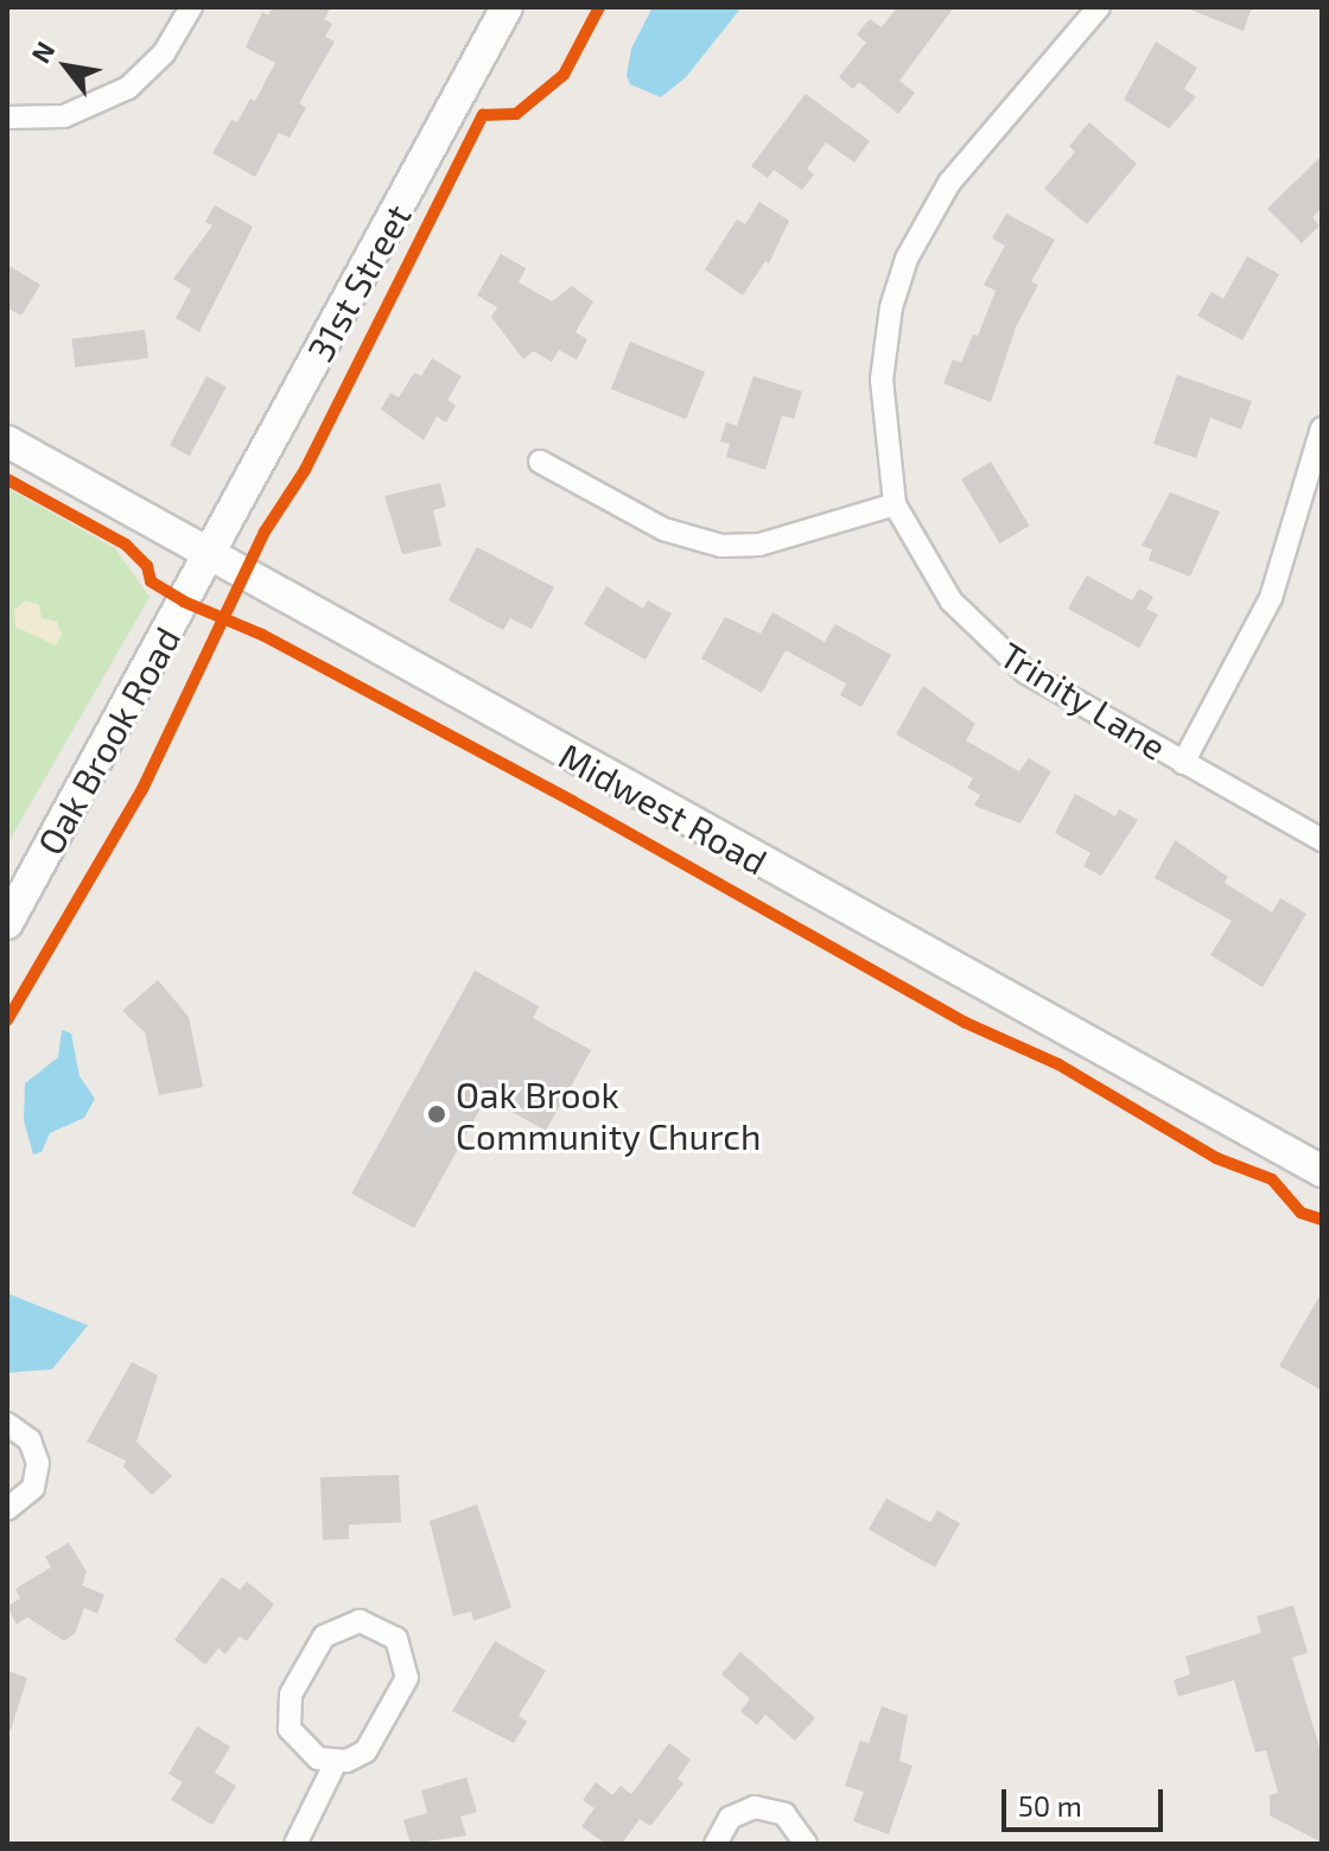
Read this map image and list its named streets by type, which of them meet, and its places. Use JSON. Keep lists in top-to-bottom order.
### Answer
{
  "streets": {
    "main road": ["31st Street", "Oak Brook Road", "Midwest Road"],
    "street": ["Trinity Lane"]
  },
  "crossings": [
    ["31st Street", "Oak Brook Road"],
    ["31st Street", "Midwest Road"],
    ["Oak Brook Road", "Midwest Road"]
  ],
  "places": ["Oak Brook Community Church"],
  "scale_bar": "50 m",
  "north": "top left"
}
